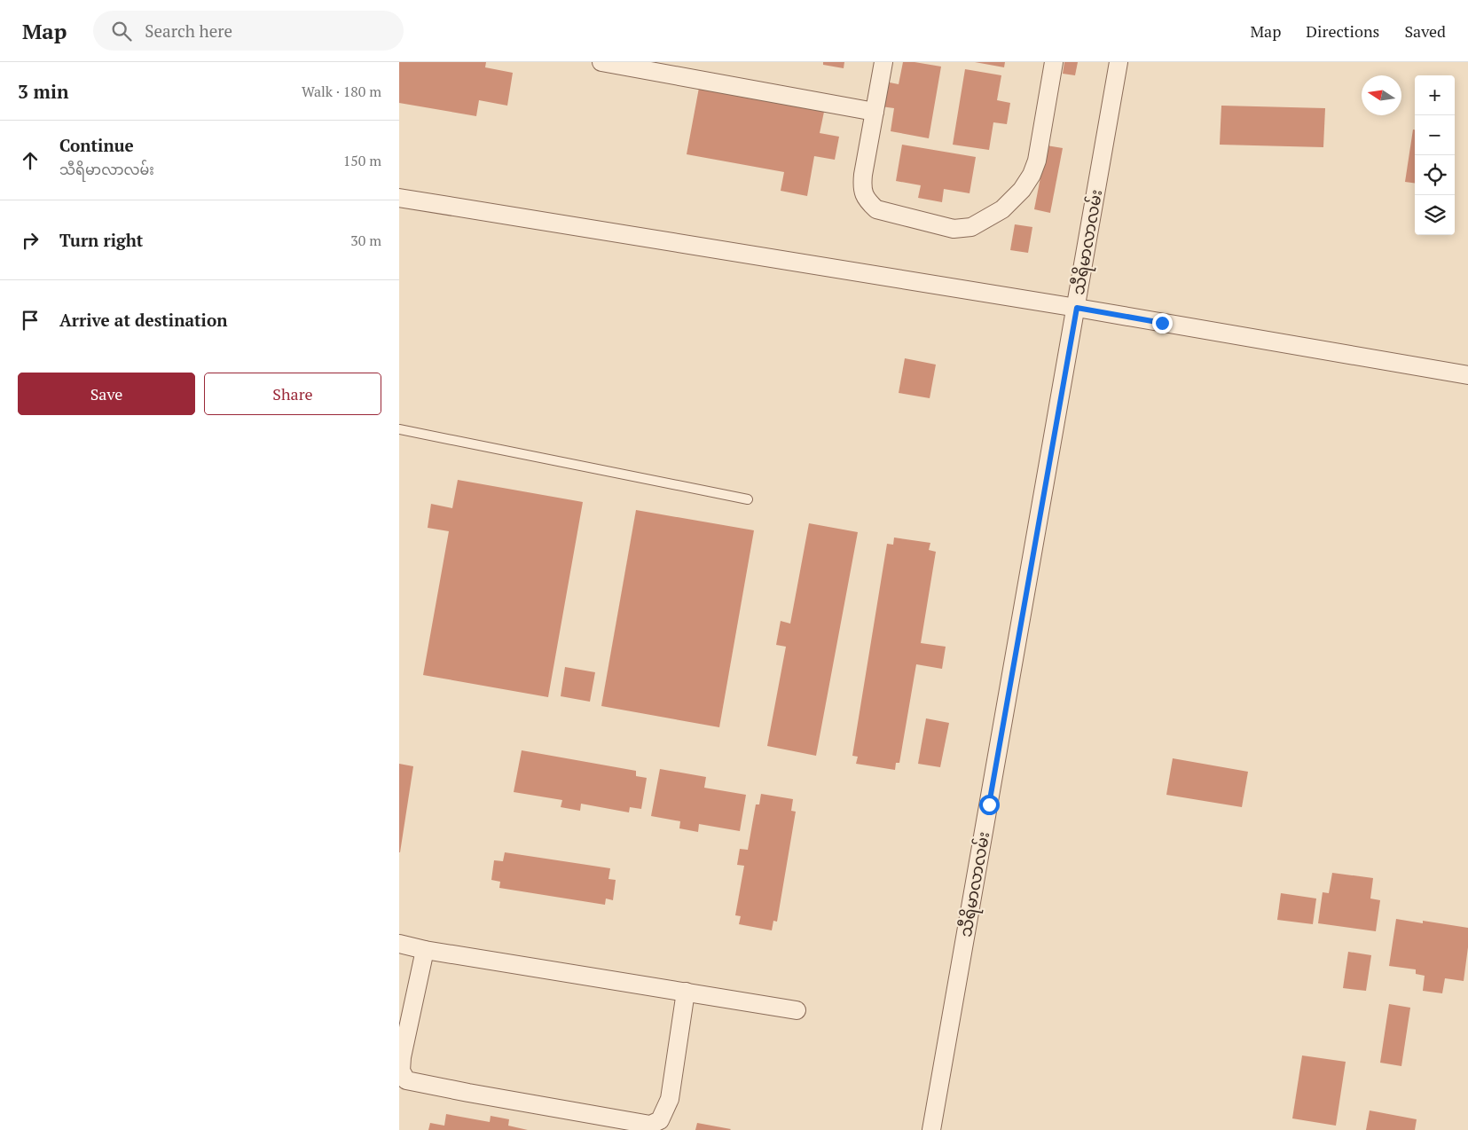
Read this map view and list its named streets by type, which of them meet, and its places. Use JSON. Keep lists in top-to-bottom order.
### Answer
{
  "streets": {
    "street": ["သီရိမာလာလမ်း"]
  },
  "north": "left",
  "page": {
    "header": "Map",
    "search": "Search here",
    "nav": ["Map", "Directions", "Saved"],
    "heading": ["3 min", "Walk · 180 m"],
    "map_buttons": ["+", "−"],
    "list": [
      ["Continue", "သီရိမာလာလမ်း", "150 m"],
      ["Turn right", "30 m"],
      "Arrive at destination"
    ],
    "buttons": ["Save", "Share"]
  }
}
